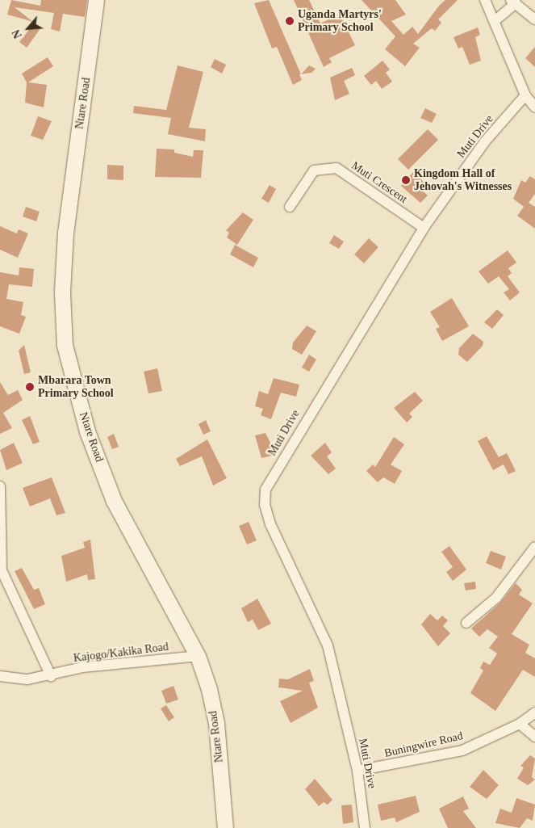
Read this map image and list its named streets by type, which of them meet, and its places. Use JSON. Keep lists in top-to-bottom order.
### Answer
{
  "streets": {
    "main road": ["Ntare Road"],
    "street": [
      "Muti Drive",
      "Muti Crescent",
      "Kajogo/Kakika Road",
      "Buningwire Road"
    ]
  },
  "crossings": [
    ["Ntare Road", "Kajogo/Kakika Road"],
    ["Muti Drive", "Muti Crescent"],
    ["Muti Drive", "Buningwire Road"]
  ],
  "places": ["Uganda Martyrs' Primary School", "Kingdom Hall of Jehovah's Witnesses", "Mbarara Town Primary School"],
  "north": "bottom left"
}
